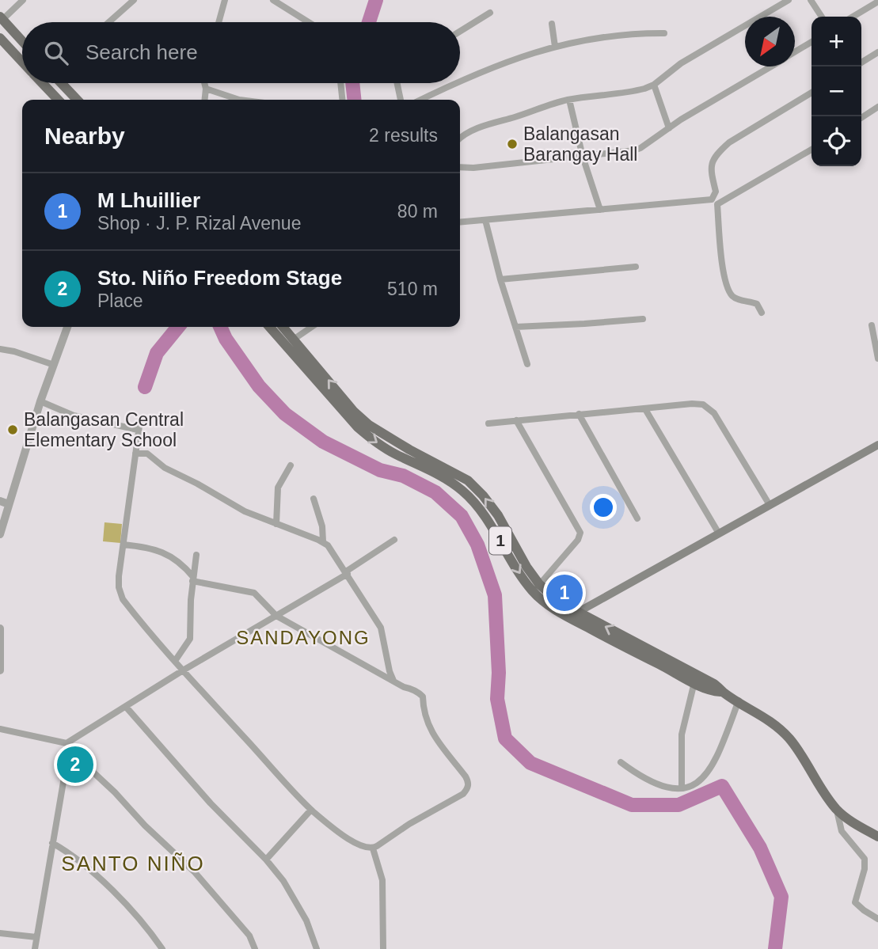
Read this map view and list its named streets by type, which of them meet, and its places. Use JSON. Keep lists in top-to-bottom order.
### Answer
{
  "streets": {
    "main road": ["1"]
  },
  "districts": ["SANDAYONG", "SANTO NIÑO"],
  "places": ["Balangasan Barangay Hall", "Balangasan Central Elementary School"],
  "north": "bottom left",
  "page": {
    "map_buttons": ["+", "−"],
    "search": "Search here",
    "heading": ["Nearby", "2 results"],
    "list": [
      {
        "mark": "1",
        "name": "M Lhuillier",
        "note": "Shop · J. P. Rizal Avenue",
        "value": "80 m"
      },
      {
        "mark": "2",
        "name": "Sto. Niño Freedom Stage",
        "note": "Place",
        "value": "510 m"
      }
    ],
    "pins": ["1", "2"]
  }
}
